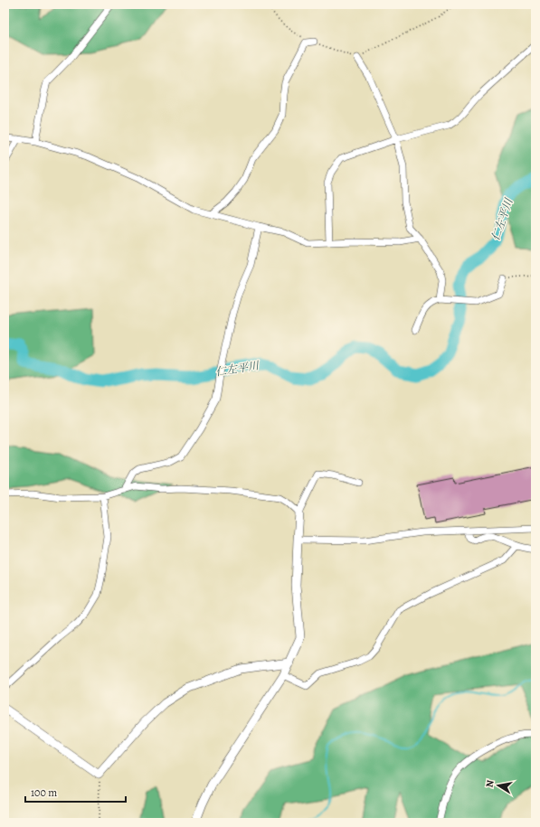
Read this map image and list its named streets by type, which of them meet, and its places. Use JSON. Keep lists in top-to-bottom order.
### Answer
{
  "water": ["仁左平川"],
  "scale_bar": "100 m",
  "north": "left"
}
